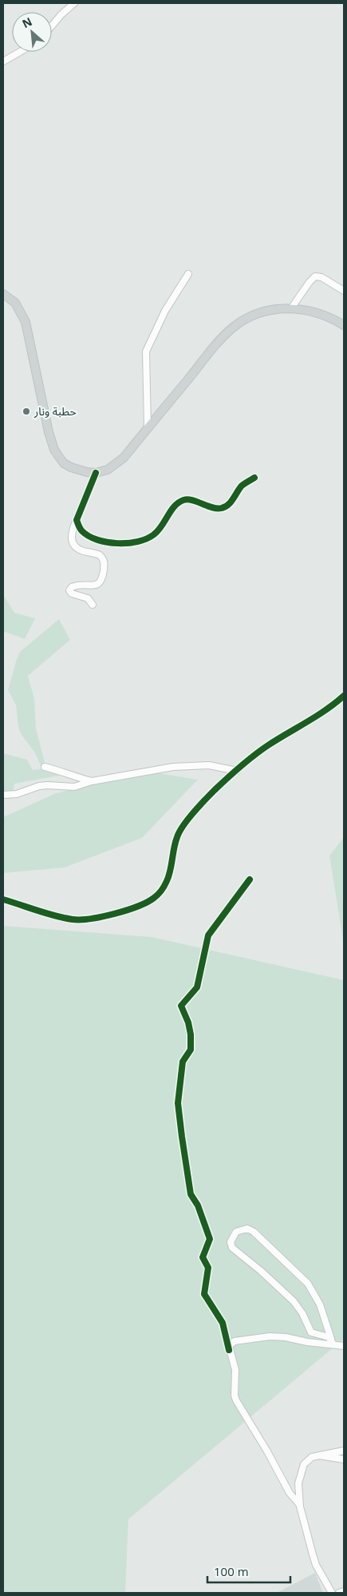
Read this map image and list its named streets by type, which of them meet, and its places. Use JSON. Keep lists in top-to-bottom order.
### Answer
{
  "places": ["حطبة ونار"],
  "scale_bar": "100 m",
  "north": "top left"
}
